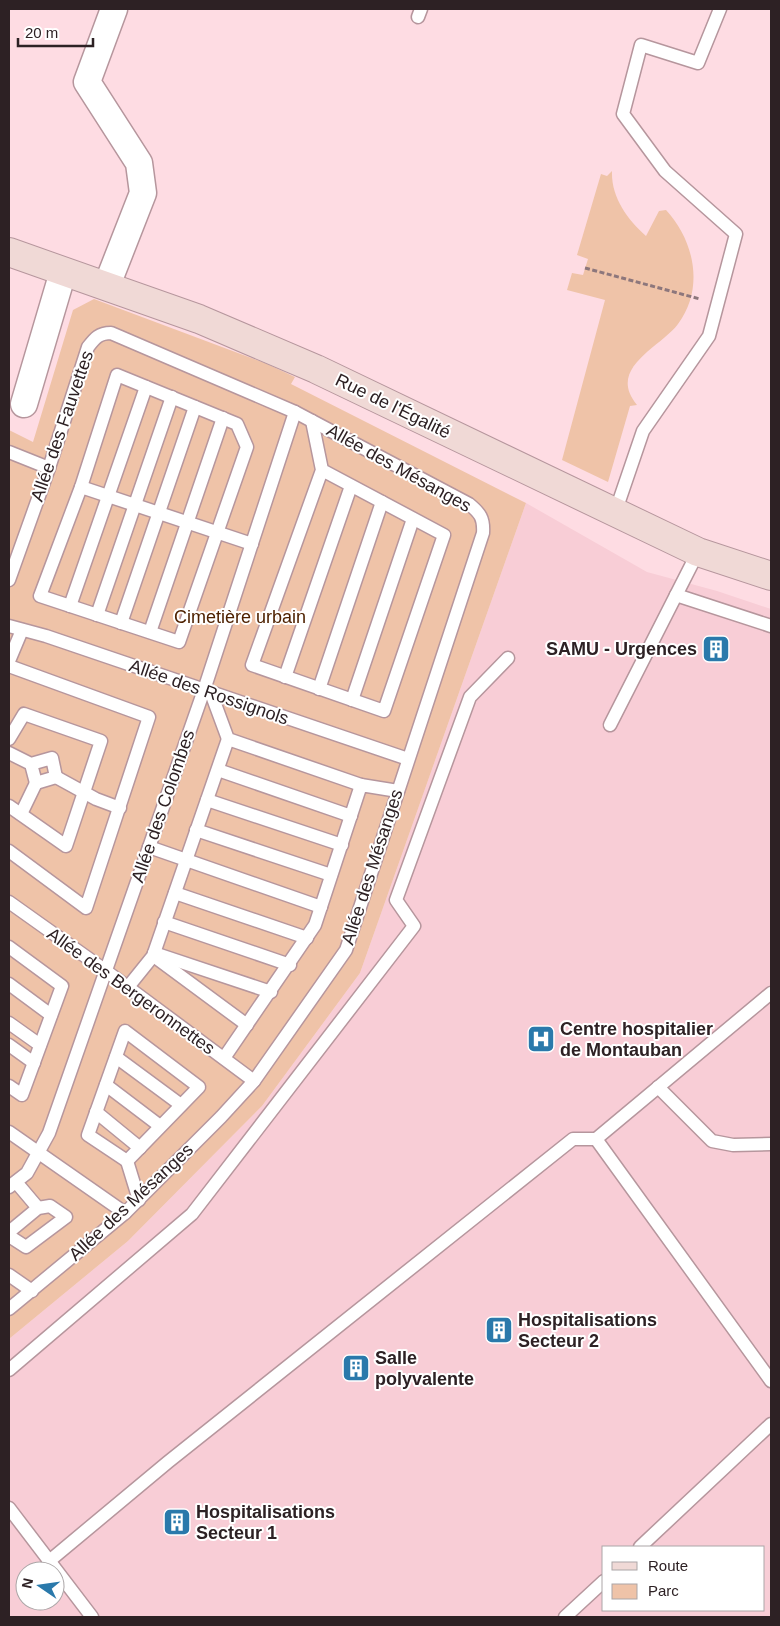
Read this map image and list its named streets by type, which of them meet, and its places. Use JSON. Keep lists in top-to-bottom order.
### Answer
{
  "streets": {
    "street": ["Rue de l'Égalité"],
    "lane": [
      "Allée des Fauvettes",
      "Allée des Mésanges",
      "Allée des Rossignols",
      "Allée des Colombes",
      "Allée des Bergeronnettes"
    ]
  },
  "crossings": [
    ["Allée des Fauvettes", "Allée des Mésanges"],
    ["Allée des Fauvettes", "Allée des Colombes"],
    ["Allée des Mésanges", "Allée des Rossignols"],
    ["Allée des Mésanges", "Allée des Colombes"],
    ["Allée des Mésanges", "Allée des Bergeronnettes"],
    ["Allée des Rossignols", "Allée des Colombes"],
    ["Allée des Colombes", "Allée des Bergeronnettes"]
  ],
  "parks": ["Cimetière urbain"],
  "places": {
    "building": [
      "SAMU - Urgences",
      "Hospitalisations Secteur 2",
      "Salle polyvalente",
      "Hospitalisations Secteur 1"
    ],
    "hospital": ["Centre hospitalier de Montauban"]
  },
  "legend": ["Route", "Parc"],
  "scale_bar": "20 m",
  "north": "left"
}
